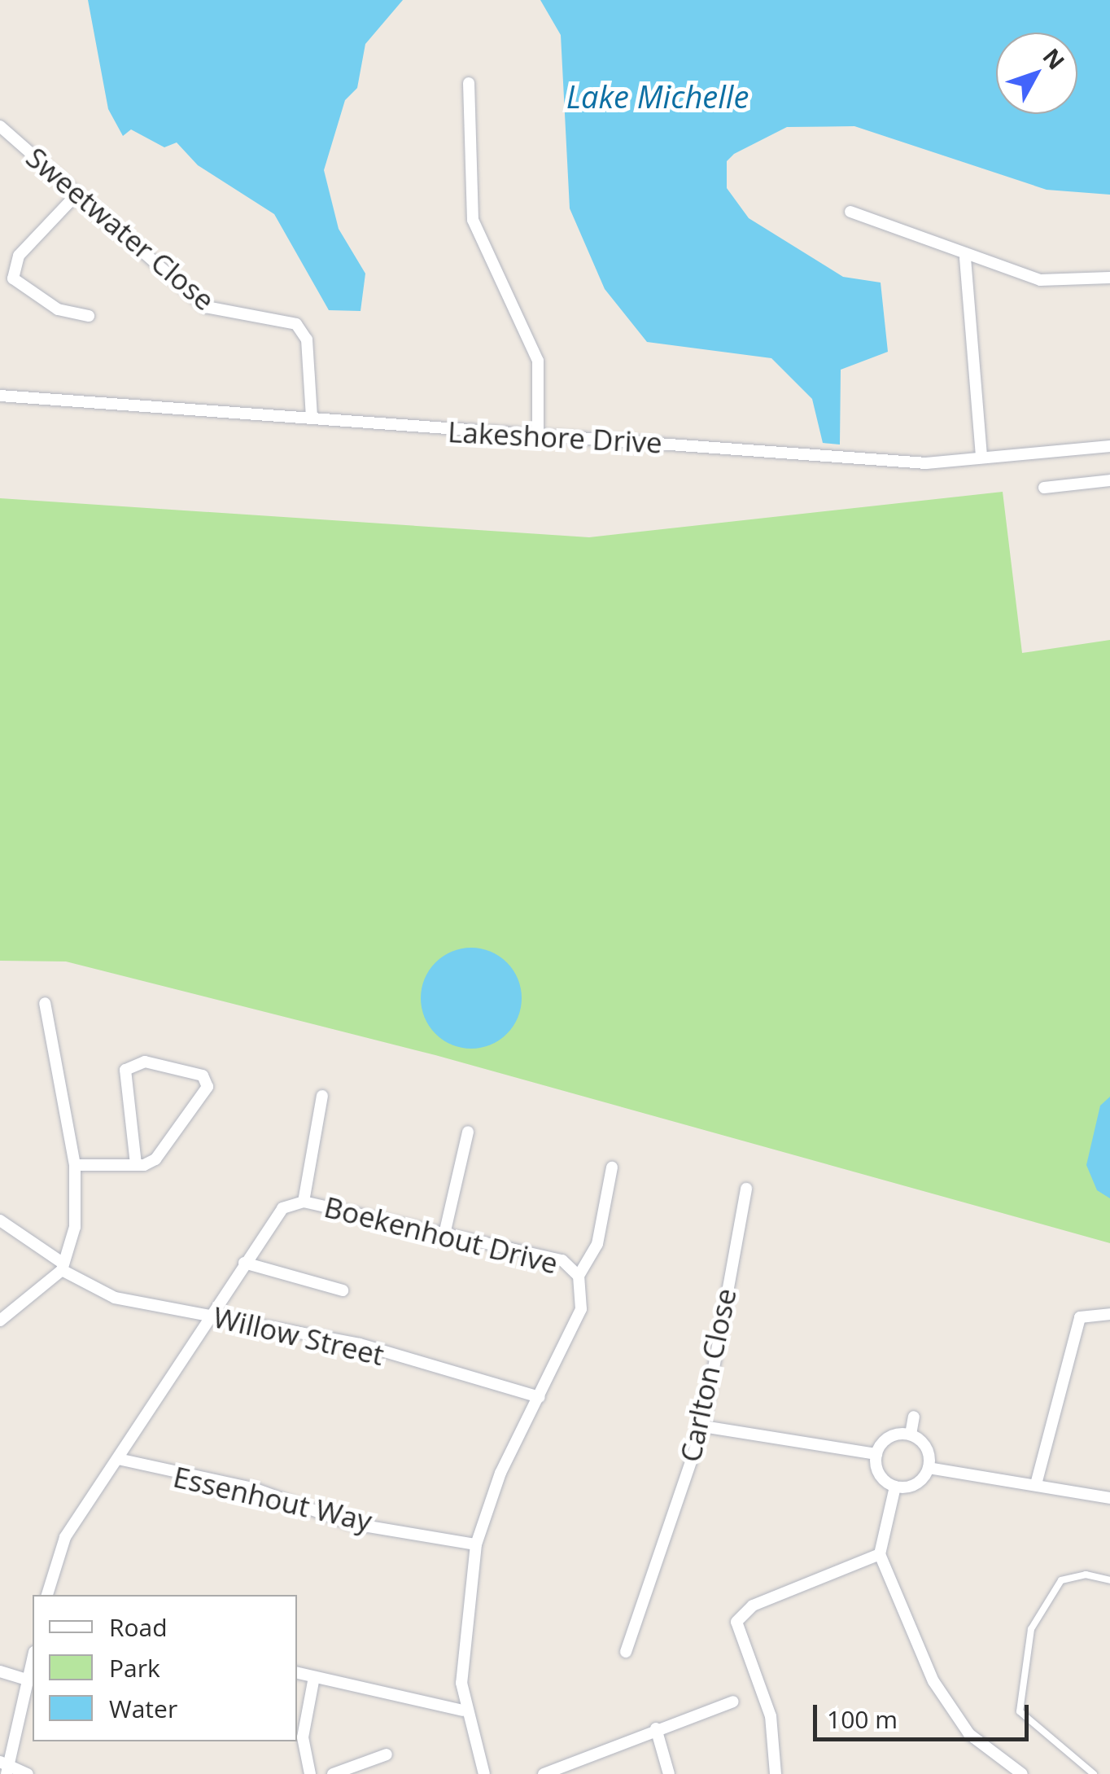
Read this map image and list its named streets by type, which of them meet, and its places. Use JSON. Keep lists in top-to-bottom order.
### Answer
{
  "streets": {
    "street": [
      "Sweetwater Close",
      "Lakeshore Drive",
      "Boekenhout Drive",
      "Willow Street",
      "Carlton Close",
      "Essenhout Way"
    ]
  },
  "crossings": [
    ["Sweetwater Close", "Lakeshore Drive"],
    ["Boekenhout Drive", "Willow Street"],
    ["Boekenhout Drive", "Essenhout Way"]
  ],
  "water": ["Lake Michelle"],
  "legend": ["Road", "Park", "Water"],
  "scale_bar": "100 m",
  "north": "top right"
}
